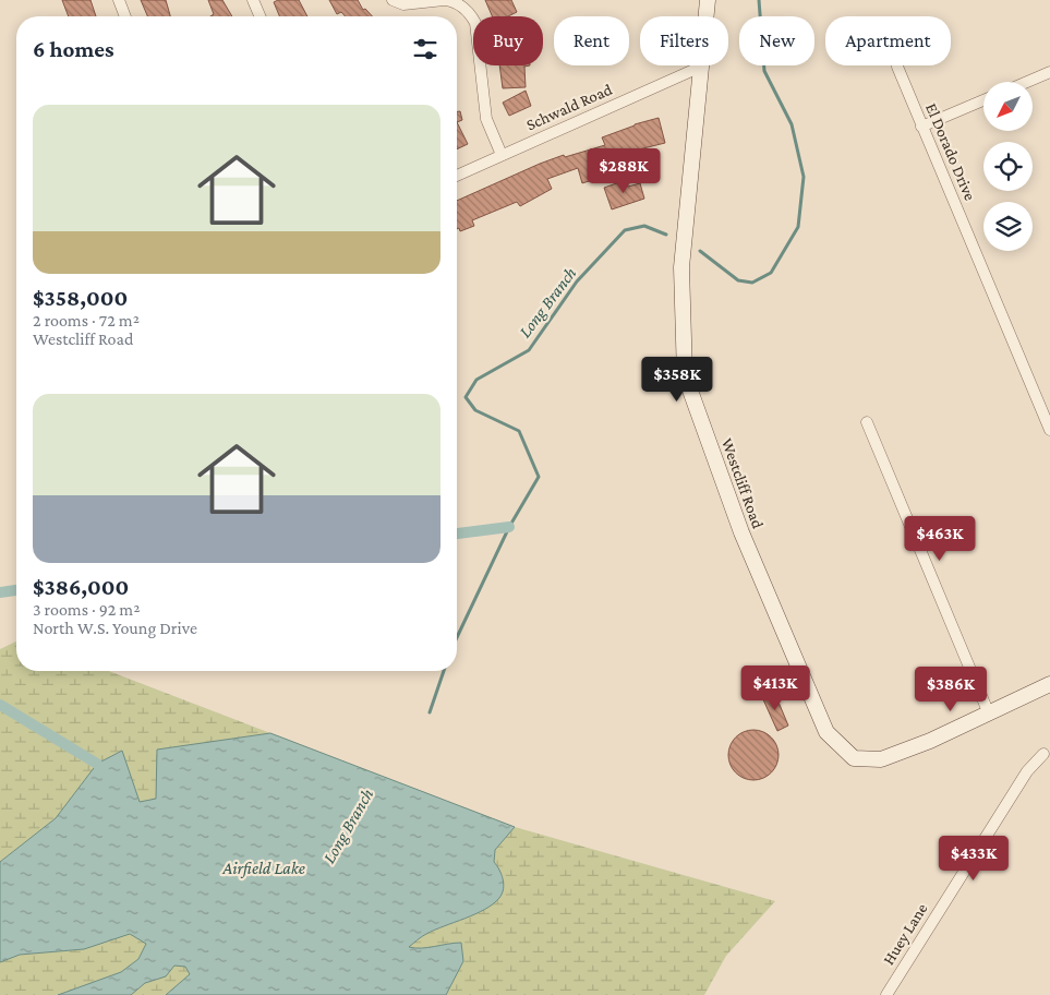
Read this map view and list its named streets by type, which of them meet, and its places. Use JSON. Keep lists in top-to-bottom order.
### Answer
{
  "streets": {
    "street": [
      "Schwald Road",
      "El Dorado Drive",
      "Westcliff Road",
      "Huey Lane"
    ]
  },
  "crossings": [
    ["Schwald Road", "Westcliff Road"]
  ],
  "water": ["Long Branch", "Airfield Lake"],
  "north": "bottom left",
  "page": {
    "chip": [
      "Buy",
      "Rent",
      "Filters",
      "New",
      "Apartment"
    ],
    "heading": "6 homes",
    "list": [
      {
        "name": "$358,000",
        "note": "2 rooms · 72 m² · Westcliff Road"
      },
      {
        "name": "$386,000",
        "note": "3 rooms · 92 m² · North W.S. Young Drive"
      }
    ],
    "price": [
      "$288K",
      "$358K",
      "$463K",
      "$413K",
      "$386K",
      "$433K"
    ]
  }
}
